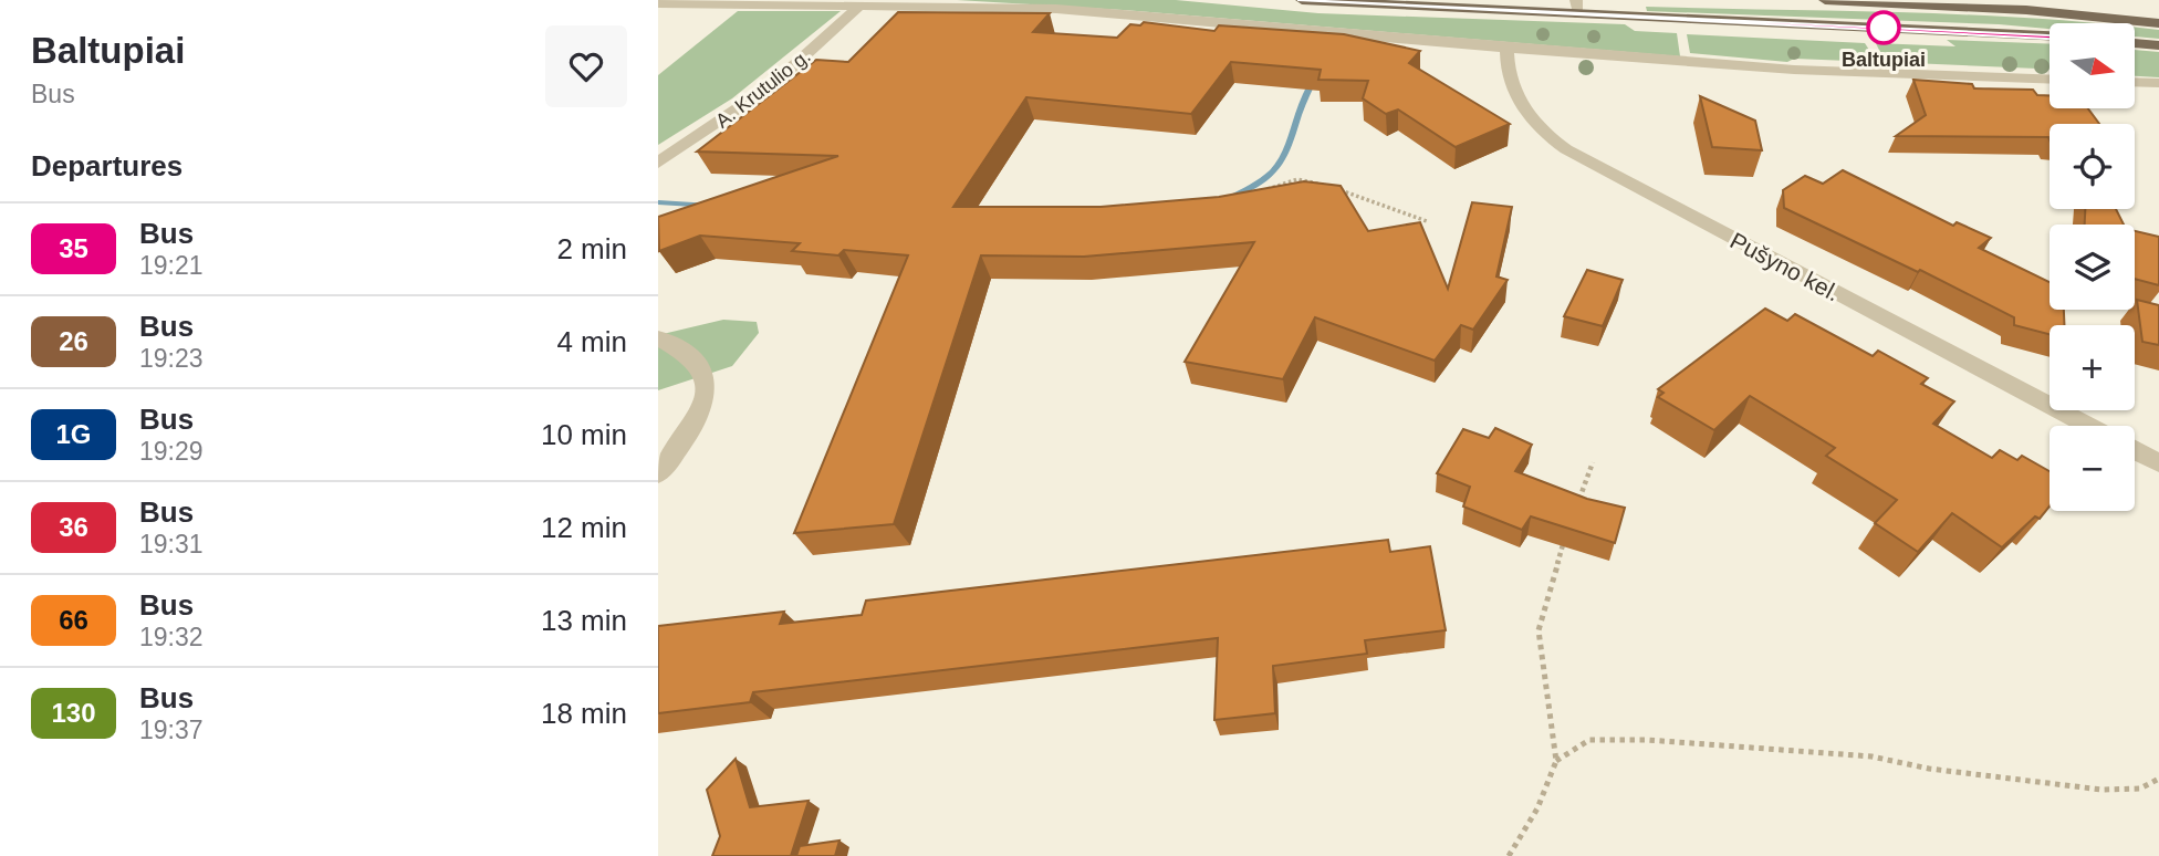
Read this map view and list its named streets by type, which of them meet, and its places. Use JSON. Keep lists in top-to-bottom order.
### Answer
{
  "streets": {
    "street": ["A. Krutulio g.", "Pušyno kel."]
  },
  "places": ["Baltupiai"],
  "lines": ["bus line 35"],
  "north": "right",
  "page": {
    "heading": [
      ["Baltupiai", "Bus"],
      "Departures"
    ],
    "map_buttons": ["+", "−"],
    "list": [
      {
        "mark": "35",
        "name": "Bus",
        "note": "19:21",
        "value": "2 min"
      },
      {
        "mark": "26",
        "name": "Bus",
        "note": "19:23",
        "value": "4 min"
      },
      {
        "mark": "1G",
        "name": "Bus",
        "note": "19:29",
        "value": "10 min"
      },
      {
        "mark": "36",
        "name": "Bus",
        "note": "19:31",
        "value": "12 min"
      },
      {
        "mark": "66",
        "name": "Bus",
        "note": "19:32",
        "value": "13 min"
      },
      {
        "mark": "130",
        "name": "Bus",
        "note": "19:37",
        "value": "18 min"
      }
    ]
  }
}
